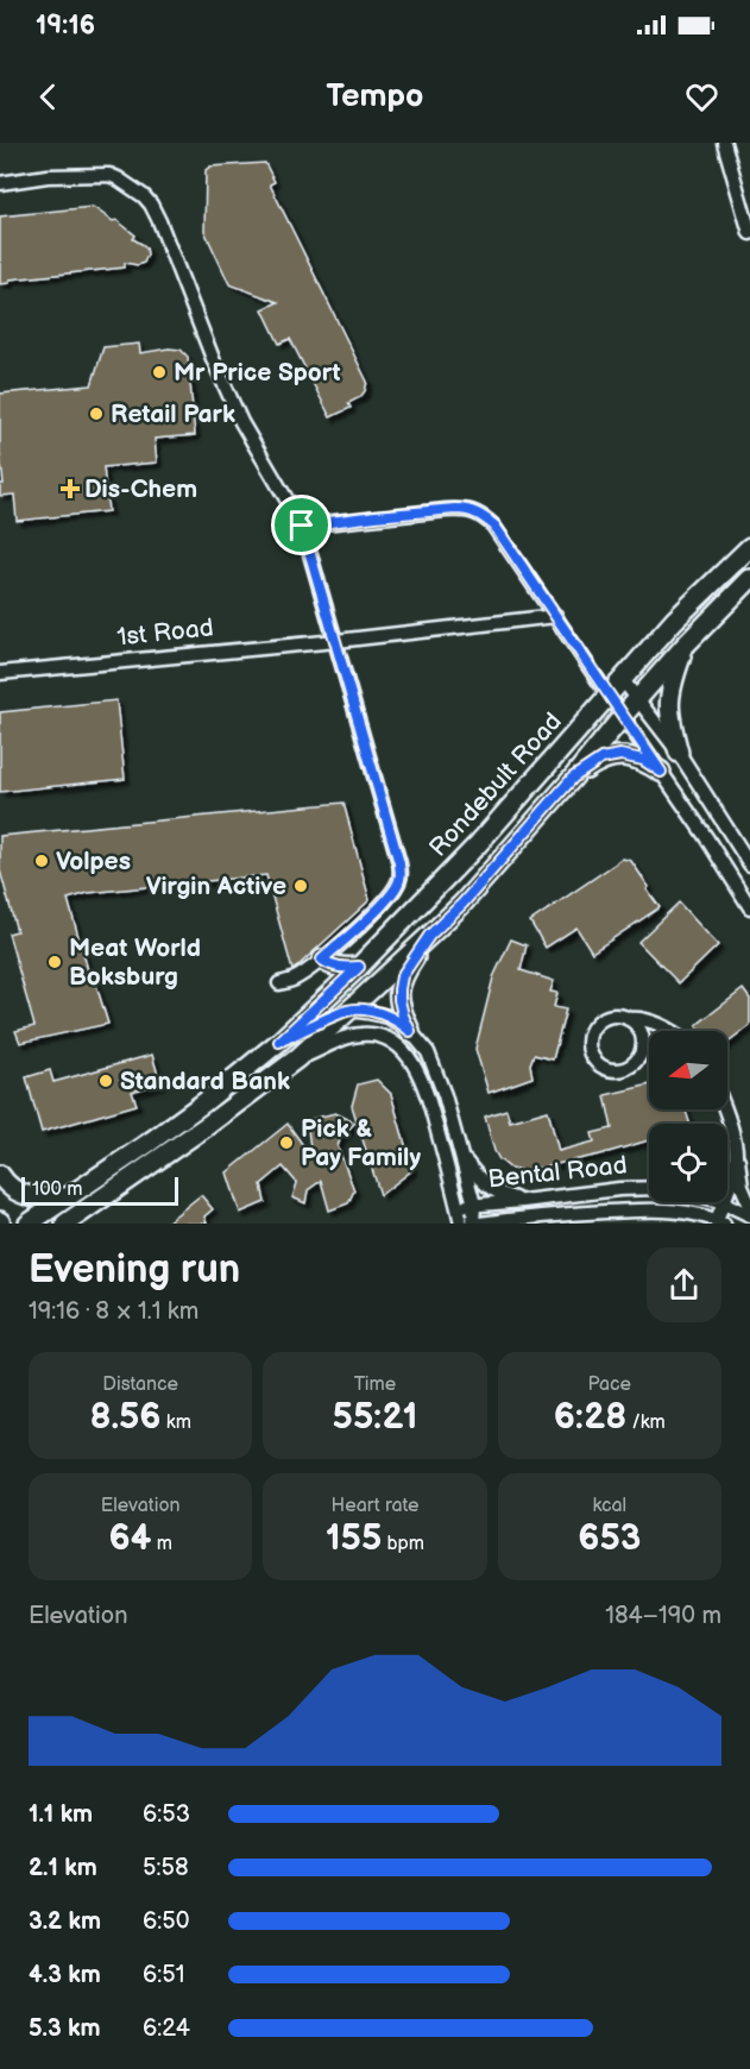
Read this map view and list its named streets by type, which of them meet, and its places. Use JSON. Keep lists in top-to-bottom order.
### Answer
{
  "streets": {
    "main road": ["Rondebult Road"],
    "street": ["1st Road", "Bental Road"]
  },
  "places": {
    "other": [
      "Mr Price Sport",
      "Retail Park",
      "Volpes",
      "Virgin Active",
      "Meat World Boksburg",
      "Standard Bank",
      "Pick & Pay Family"
    ],
    "health": ["Dis-Chem"]
  },
  "scale_bar": "100 m",
  "north": "left",
  "page": {
    "status": "19:16",
    "header": "Tempo",
    "scale": "100 m",
    "heading": ["Evening run", "19:16 · 8 × 1.1 km"],
    "stats": [
      ["Distance", "8.56 km"],
      ["Time", "55:21"],
      ["Pace", "6:28 /km"],
      ["Elevation", "64 m"],
      ["Heart rate", "155 bpm"],
      ["kcal", "653"]
    ],
    "chart": ["Elevation", "184–190 m"],
    "list": [
      {
        "name": "1.1 km",
        "note": "6:53"
      },
      {
        "name": "2.1 km",
        "note": "5:58"
      },
      {
        "name": "3.2 km",
        "note": "6:50"
      },
      {
        "name": "4.3 km",
        "note": "6:51"
      },
      {
        "name": "5.3 km",
        "note": "6:24"
      }
    ]
  }
}
